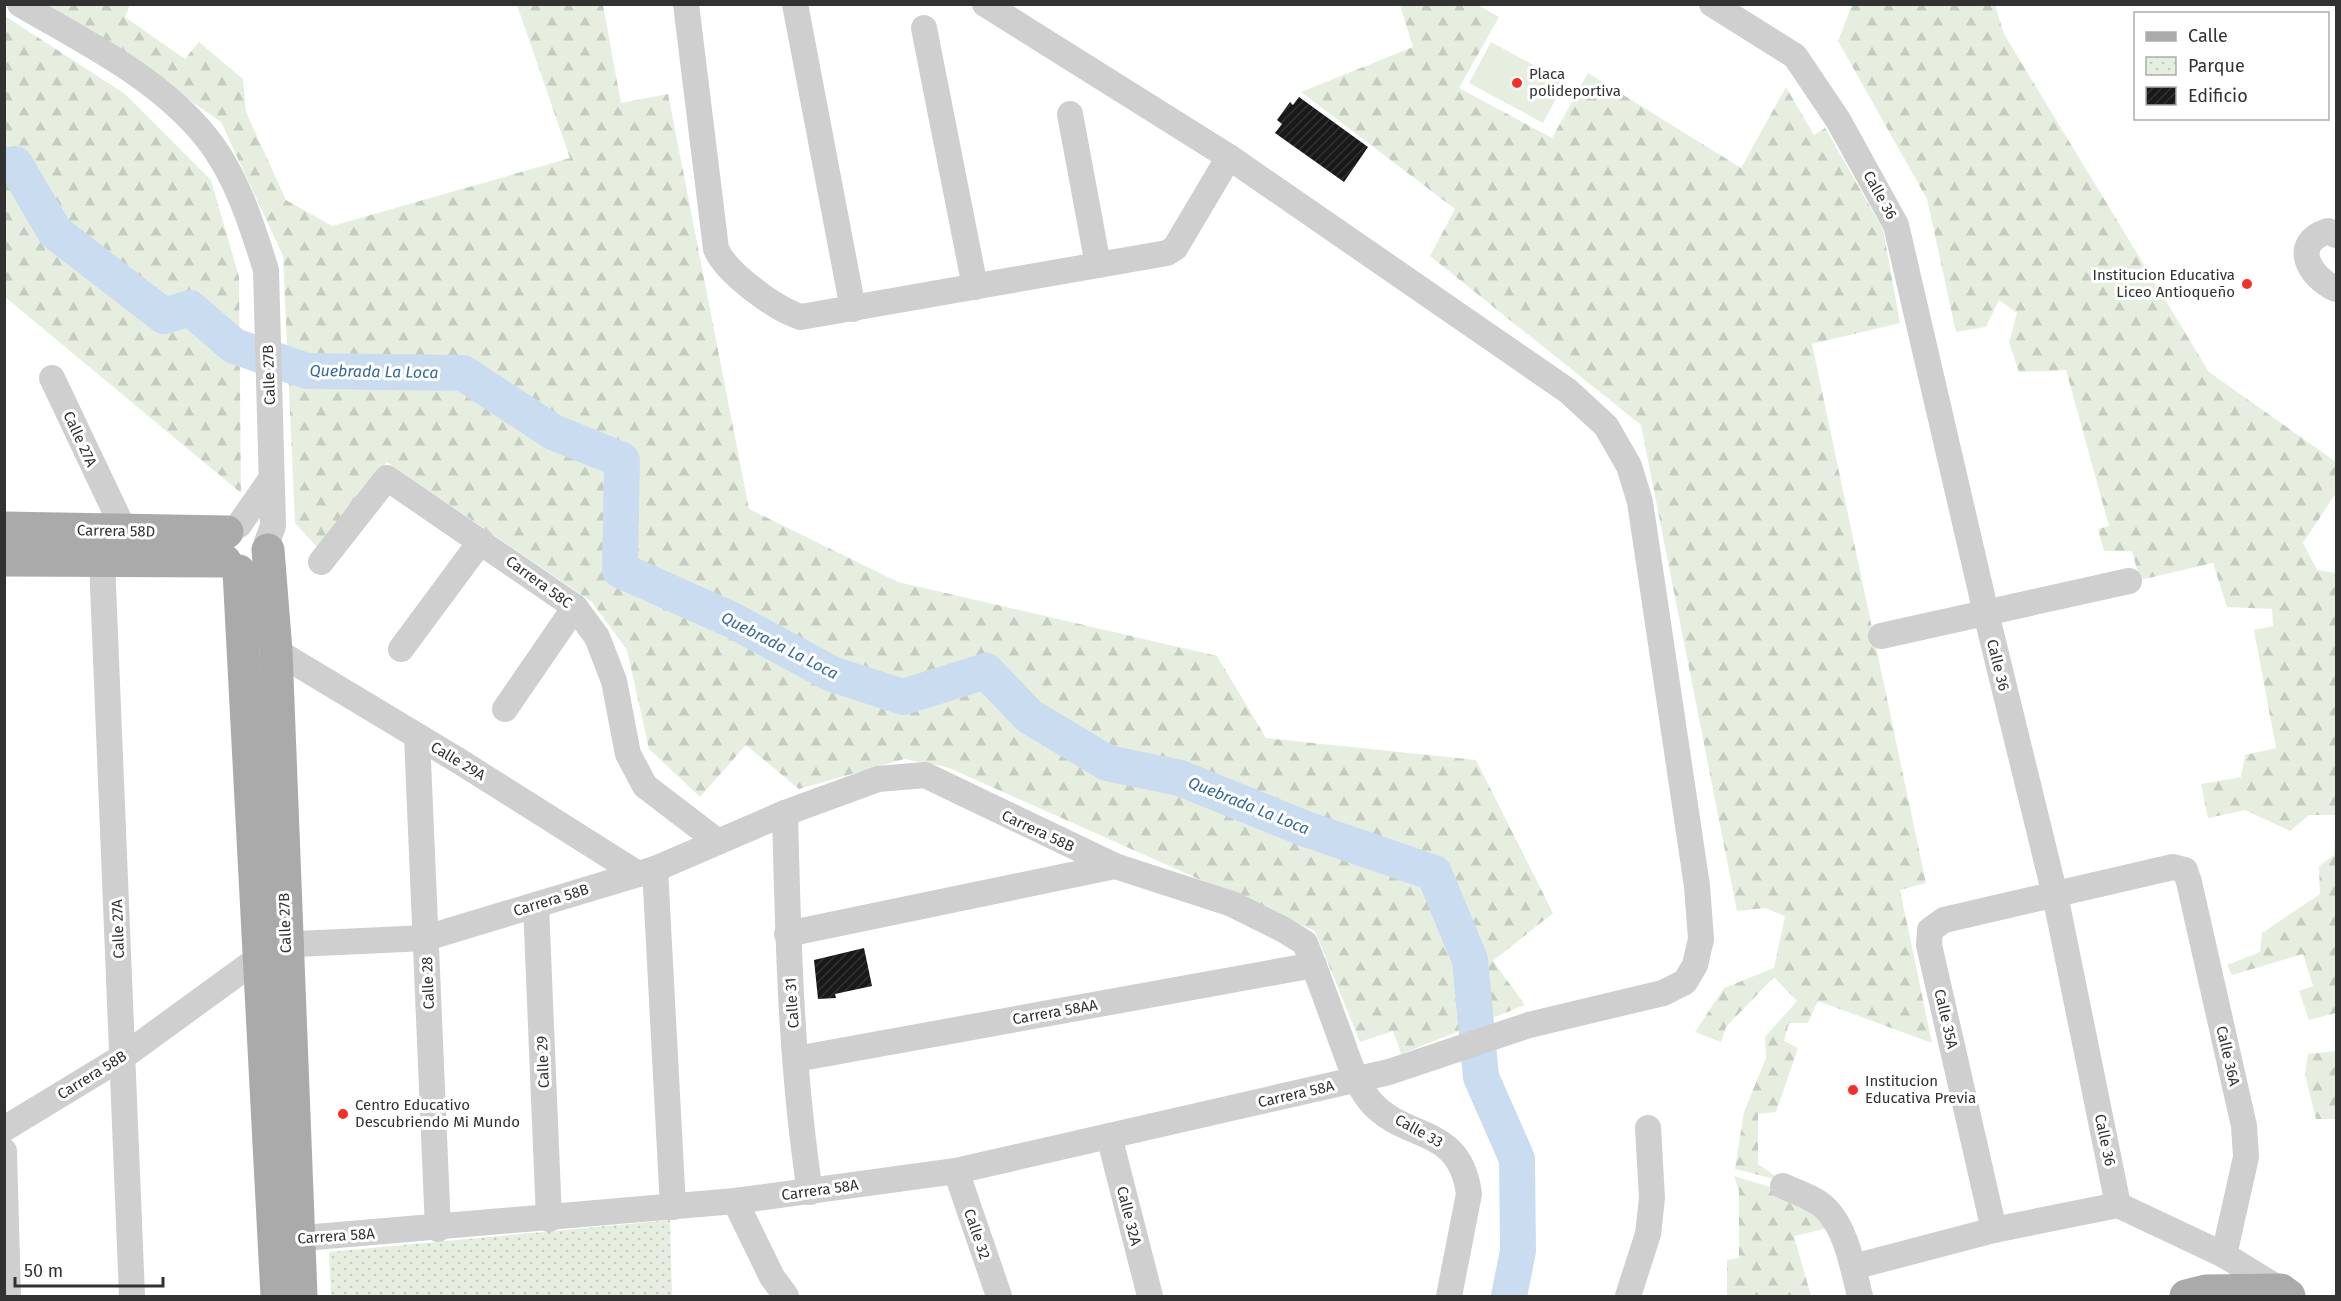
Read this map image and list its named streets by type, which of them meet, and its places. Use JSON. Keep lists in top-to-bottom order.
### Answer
{
  "streets": {
    "main road": ["Calle 27B", "Carrera 58D"],
    "street": [
      "Calle 36",
      "Calle 27A",
      "Carrera 58C",
      "Calle 29A",
      "Carrera 58B",
      "Calle 28",
      "Calle 31",
      "Carrera 58AA",
      "Calle 35A",
      "Calle 36A",
      "Calle 29",
      "Carrera 58A",
      "Calle 33",
      "Calle 32A",
      "Calle 32"
    ]
  },
  "crossings": [
    ["Calle 36", "Calle 35A"],
    ["Calle 36", "Calle 36A"],
    ["Calle 27B", "Carrera 58D"],
    ["Calle 27B", "Calle 29A"],
    ["Calle 27B", "Carrera 58B"],
    ["Calle 27B", "Carrera 58A"],
    ["Calle 27A", "Carrera 58D"],
    ["Calle 27A", "Carrera 58B"],
    ["Carrera 58C", "Carrera 58B"],
    ["Calle 29A", "Carrera 58B"],
    ["Calle 29A", "Calle 28"],
    ["Carrera 58B", "Calle 28"],
    ["Carrera 58B", "Calle 31"],
    ["Carrera 58B", "Carrera 58AA"],
    ["Carrera 58B", "Calle 29"],
    ["Carrera 58B", "Carrera 58A"],
    ["Carrera 58B", "Calle 33"],
    ["Calle 28", "Carrera 58A"],
    ["Calle 31", "Carrera 58AA"],
    ["Calle 31", "Carrera 58A"],
    ["Calle 35A", "Calle 36A"],
    ["Calle 29", "Carrera 58A"],
    ["Carrera 58A", "Calle 33"],
    ["Carrera 58A", "Calle 32A"],
    ["Carrera 58A", "Calle 32"]
  ],
  "water": ["Quebrada La Loca"],
  "places": [
    "Placa polideportiva",
    "Institucion Educativa Liceo Antioqueño",
    "Institucion Educativa Previa",
    "Centro Educativo Descubriendo Mi Mundo"
  ],
  "legend": ["Calle", "Parque", "Edificio"],
  "scale_bar": "50 m"
}
